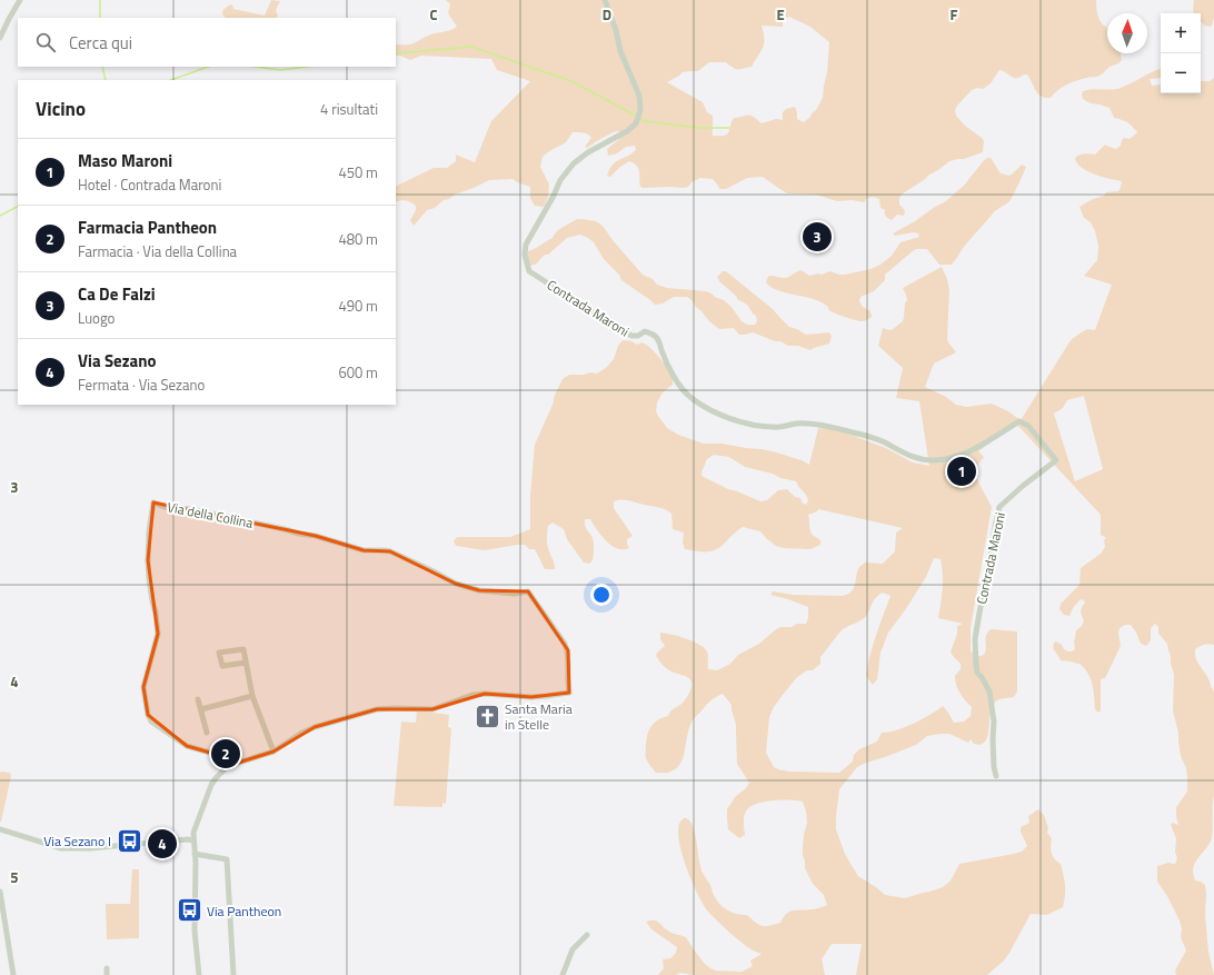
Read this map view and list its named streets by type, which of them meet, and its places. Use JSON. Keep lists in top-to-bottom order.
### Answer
{
  "streets": {
    "street": ["Contrada Maroni", "Via della Collina"]
  },
  "places": {
    "church": ["Santa Maria in Stelle"],
    "bus stop": ["Via Sezano I", "Via Pantheon"]
  },
  "north": "top",
  "page": {
    "map_buttons": ["+", "−"],
    "search": "Cerca qui",
    "heading": ["Vicino", "4 risultati"],
    "list": [
      {
        "mark": "1",
        "name": "Maso Maroni",
        "note": "Hotel · Contrada Maroni",
        "value": "450 m"
      },
      {
        "mark": "2",
        "name": "Farmacia Pantheon",
        "note": "Farmacia · Via della Collina",
        "value": "480 m"
      },
      {
        "mark": "3",
        "name": "Ca De Falzi",
        "note": "Luogo",
        "value": "490 m"
      },
      {
        "mark": "4",
        "name": "Via Sezano",
        "note": "Fermata · Via Sezano",
        "value": "600 m"
      }
    ],
    "pins": [
      "3",
      "1",
      "2",
      "4"
    ]
  },
  "grid": {
    "columns": [
      "C",
      "D",
      "E",
      "F"
    ],
    "rows": ["3", "4", "5"]
  }
}
